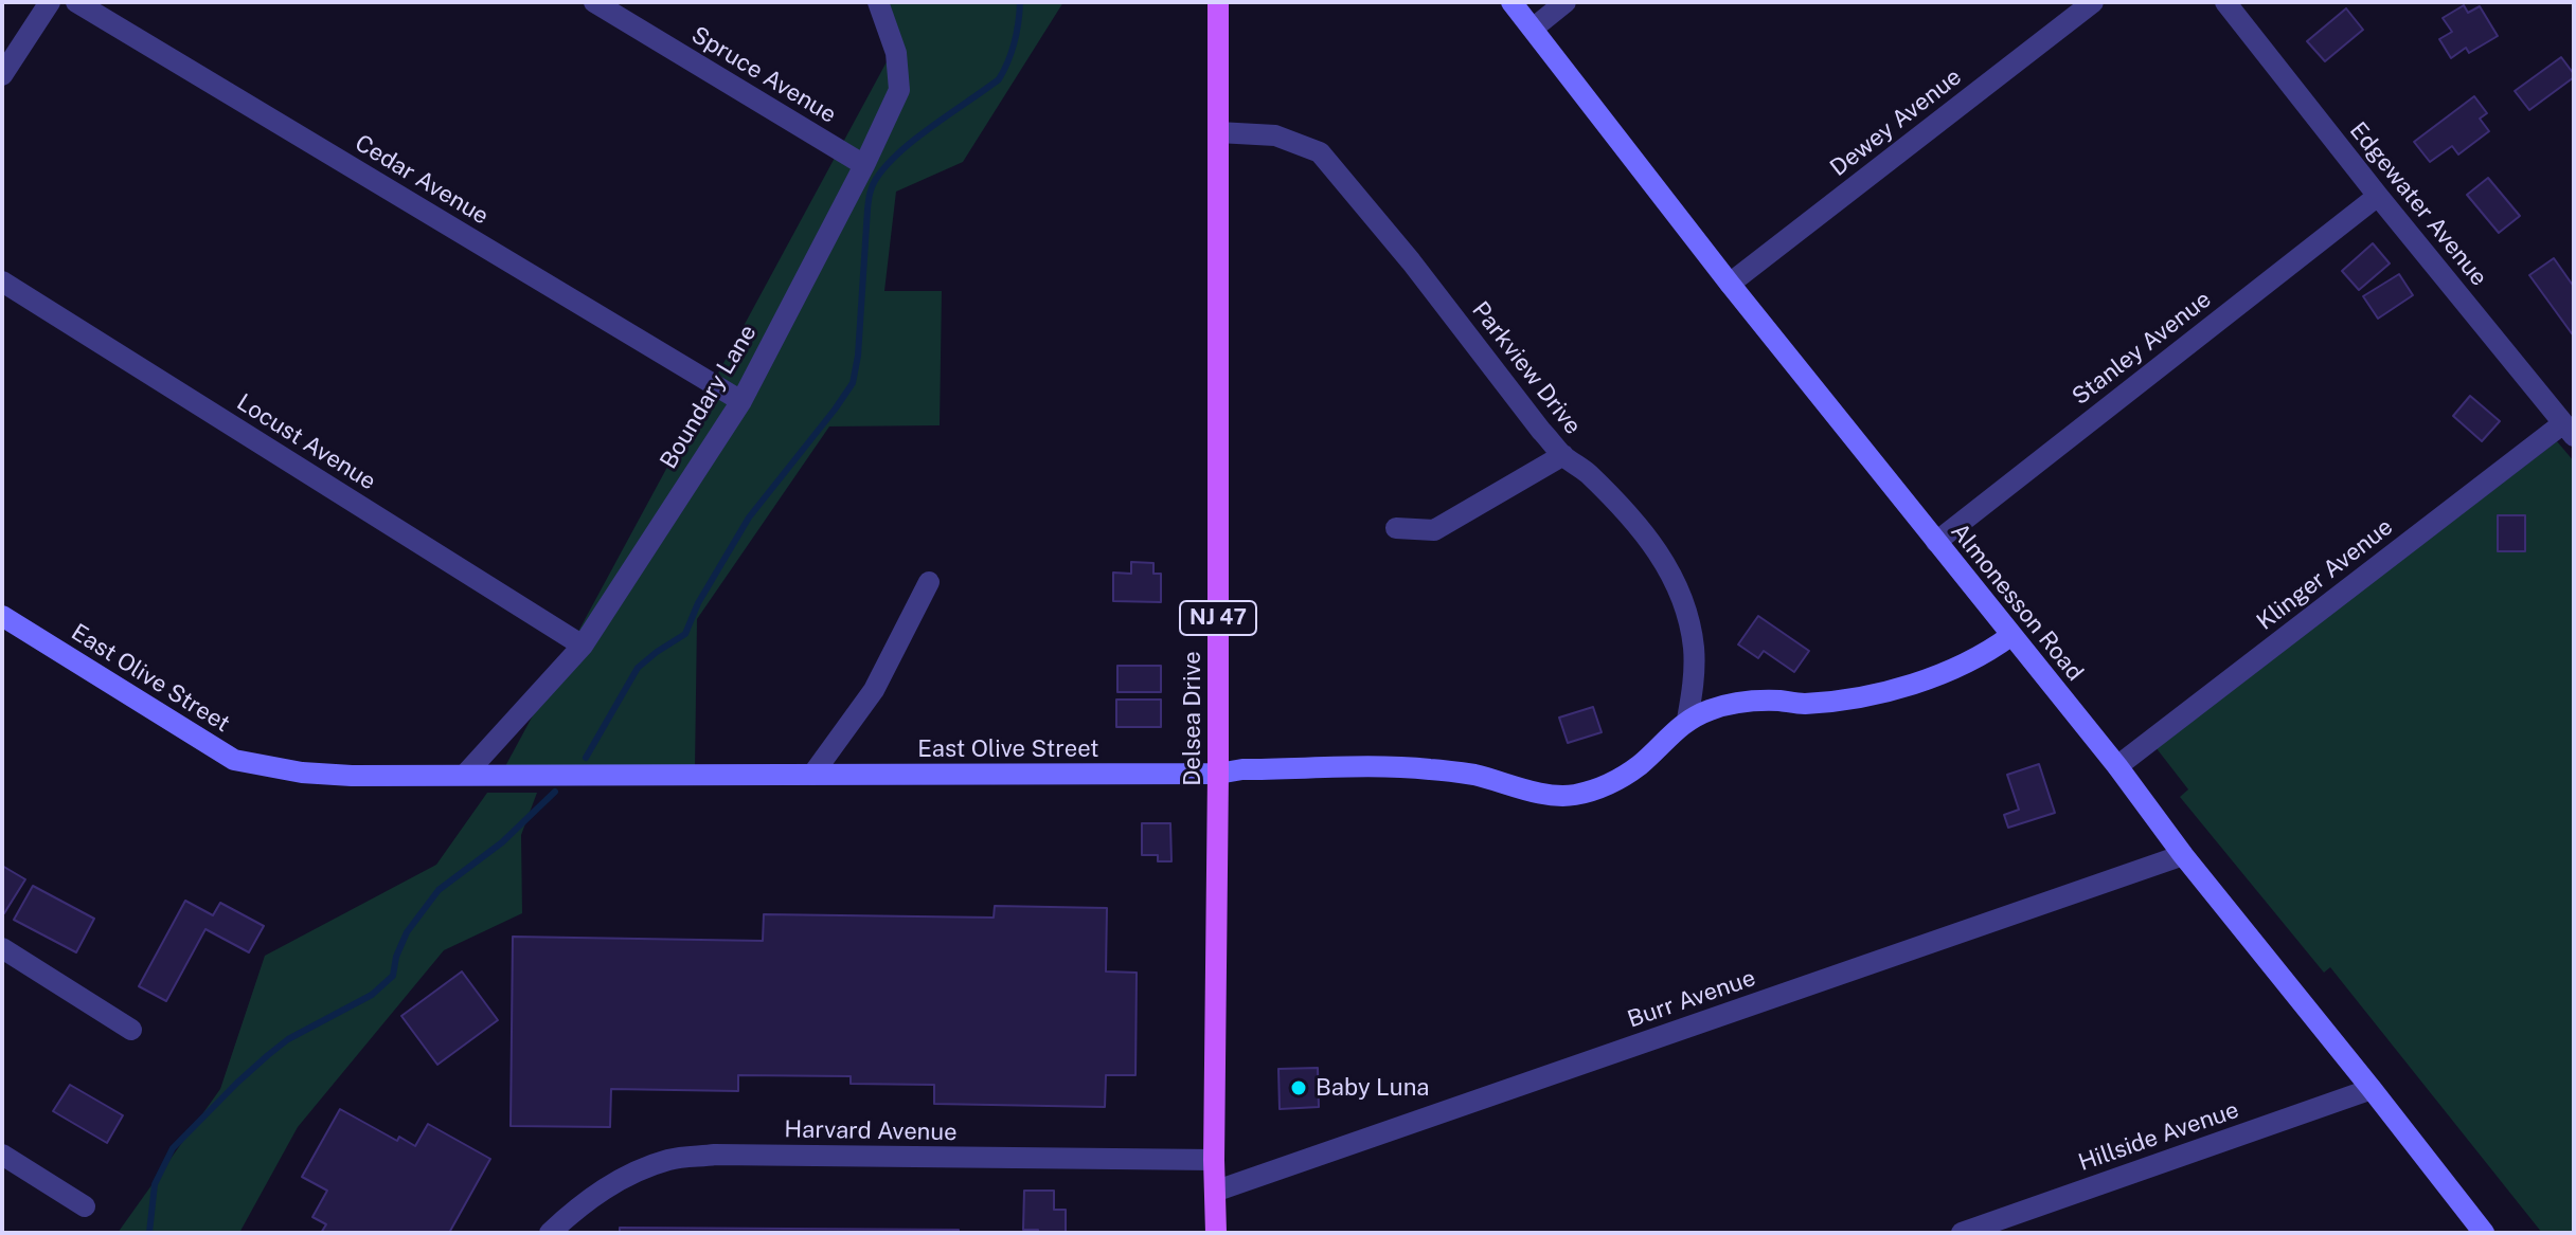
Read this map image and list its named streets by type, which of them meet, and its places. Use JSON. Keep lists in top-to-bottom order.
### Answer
{
  "streets": {
    "main road": ["NJ 47", "Delsea Drive"],
    "street": [
      "Spruce Avenue",
      "Dewey Avenue",
      "Cedar Avenue",
      "Edgewater Avenue",
      "Stanley Avenue",
      "Parkview Drive",
      "Boundary Lane",
      "Locust Avenue",
      "Klinger Avenue",
      "Almonesson Road",
      "East Olive Street",
      "Burr Avenue",
      "Harvard Avenue",
      "Hillside Avenue"
    ]
  },
  "crossings": [
    ["Spruce Avenue", "Boundary Lane"],
    ["Dewey Avenue", "Almonesson Road"],
    ["Cedar Avenue", "Boundary Lane"],
    ["Edgewater Avenue", "Stanley Avenue"],
    ["Edgewater Avenue", "Klinger Avenue"],
    ["Stanley Avenue", "Almonesson Road"],
    ["Parkview Drive", "East Olive Street"],
    ["Parkview Drive", "Delsea Drive"],
    ["Boundary Lane", "Locust Avenue"],
    ["Boundary Lane", "East Olive Street"],
    ["Klinger Avenue", "Almonesson Road"],
    ["Almonesson Road", "East Olive Street"],
    ["Almonesson Road", "Burr Avenue"],
    ["Almonesson Road", "Hillside Avenue"],
    ["East Olive Street", "Delsea Drive"],
    ["Delsea Drive", "Burr Avenue"],
    ["Delsea Drive", "Harvard Avenue"]
  ],
  "places": ["Baby Luna"]
}
